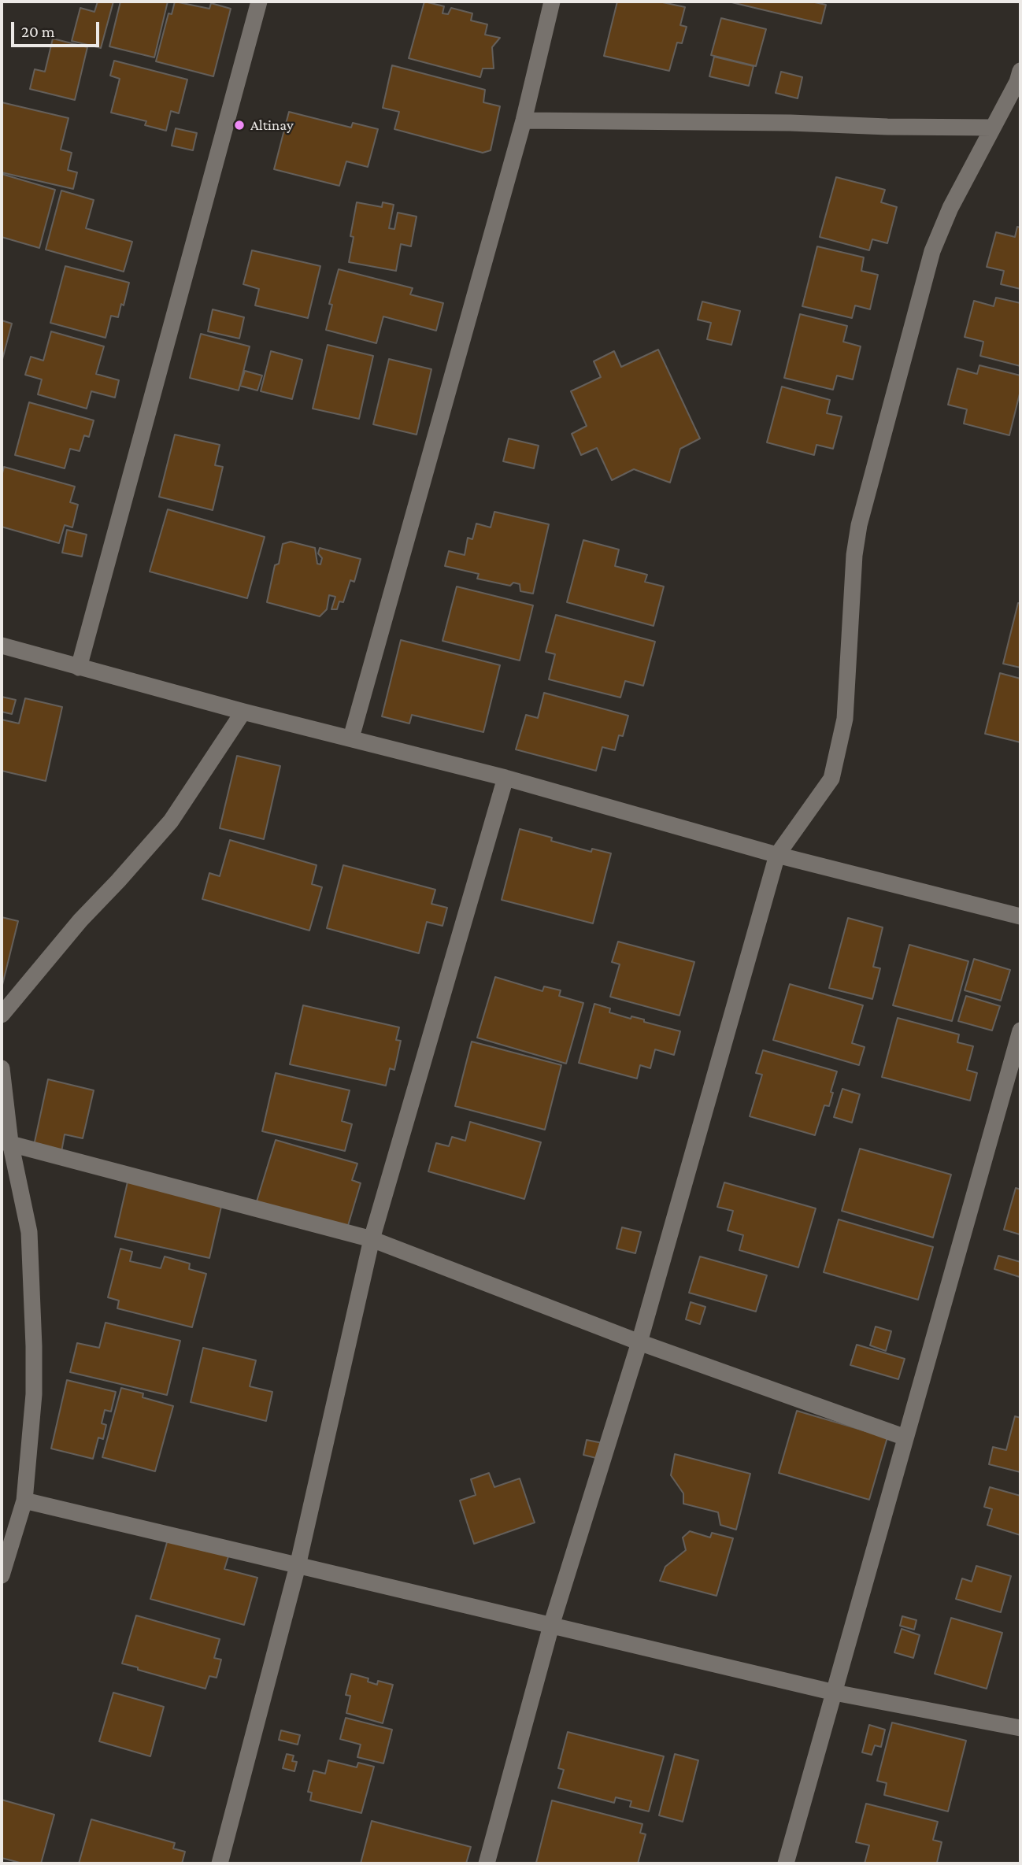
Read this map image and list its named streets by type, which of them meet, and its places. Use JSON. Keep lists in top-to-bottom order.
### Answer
{
  "places": ["Altinay"],
  "scale_bar": "20 m"
}
